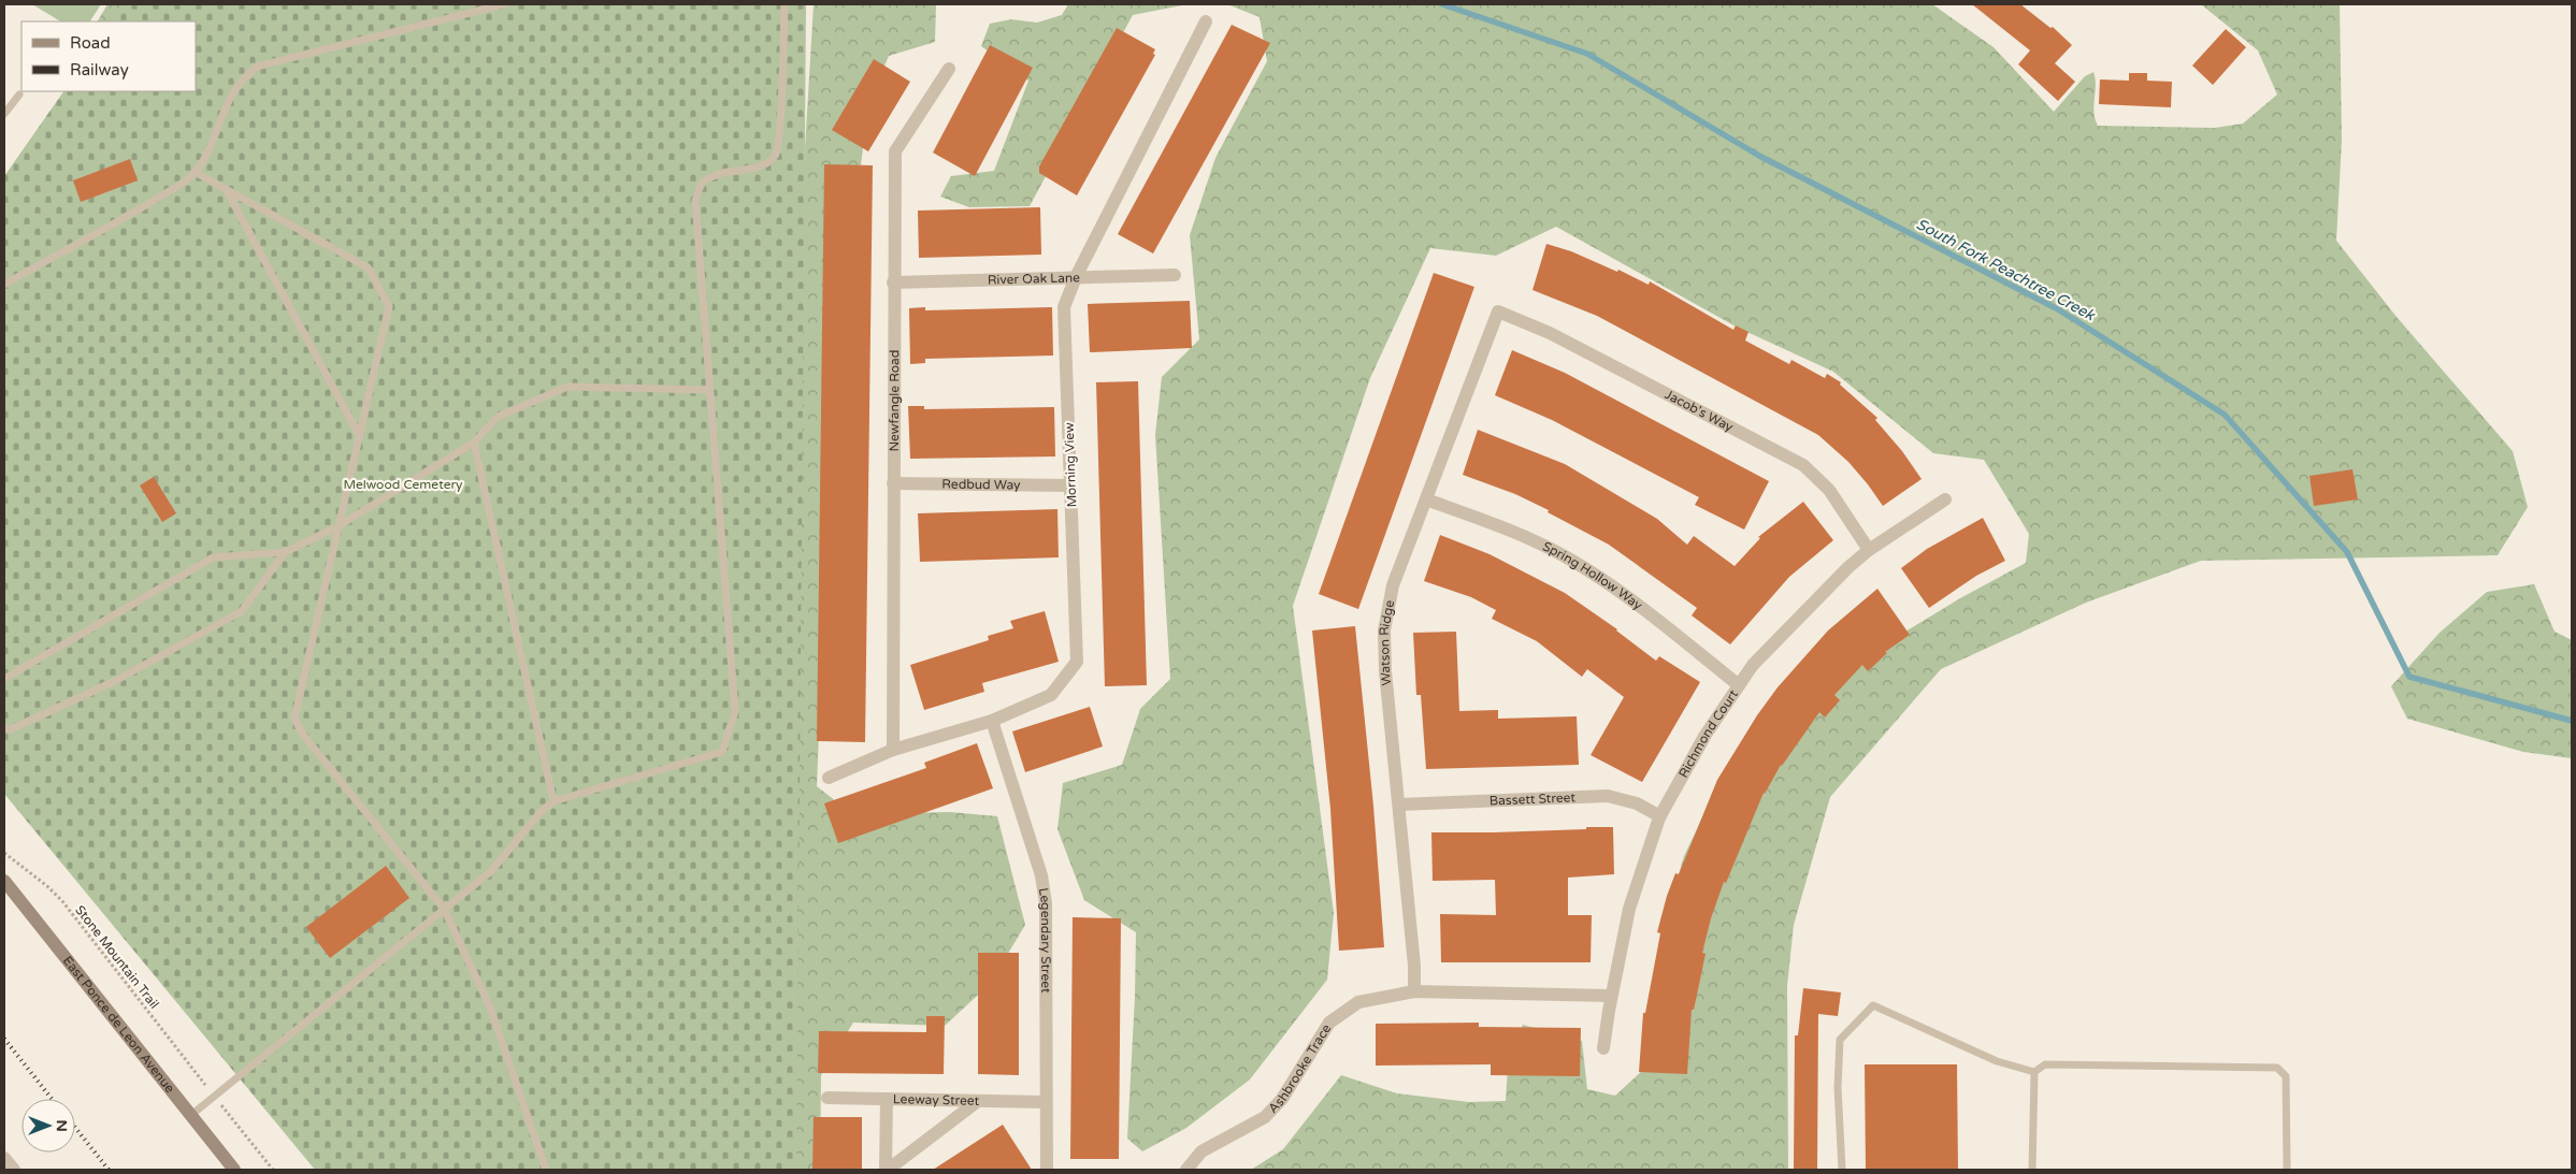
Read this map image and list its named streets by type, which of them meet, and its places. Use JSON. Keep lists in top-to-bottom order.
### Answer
{
  "streets": {
    "main road": ["East Ponce de Leon Avenue"],
    "street": [
      "River Oak Lane",
      "Newfangle Road",
      "Jacob's Way",
      "Morning View",
      "Redbud Way",
      "Spring Hollow Way",
      "Watson Ridge",
      "Richmond Court",
      "Bassett Street",
      "Legendary Street",
      "Ashbrooke Trace",
      "Leeway Street"
    ],
    "path": ["Stone Mountain Trail"]
  },
  "crossings": [
    ["River Oak Lane", "Newfangle Road"],
    ["River Oak Lane", "Morning View"],
    ["Newfangle Road", "Morning View"],
    ["Newfangle Road", "Redbud Way"],
    ["Jacob's Way", "Watson Ridge"],
    ["Jacob's Way", "Richmond Court"],
    ["Morning View", "Redbud Way"],
    ["Morning View", "Legendary Street"],
    ["Spring Hollow Way", "Watson Ridge"],
    ["Spring Hollow Way", "Richmond Court"],
    ["Watson Ridge", "Bassett Street"],
    ["Watson Ridge", "Ashbrooke Trace"],
    ["Richmond Court", "Bassett Street"],
    ["Richmond Court", "Ashbrooke Trace"],
    ["Legendary Street", "Leeway Street"]
  ],
  "water": ["South Fork Peachtree Creek"],
  "parks": ["Melwood Cemetery"],
  "legend": ["Road", "Railway"],
  "north": "right"
}
